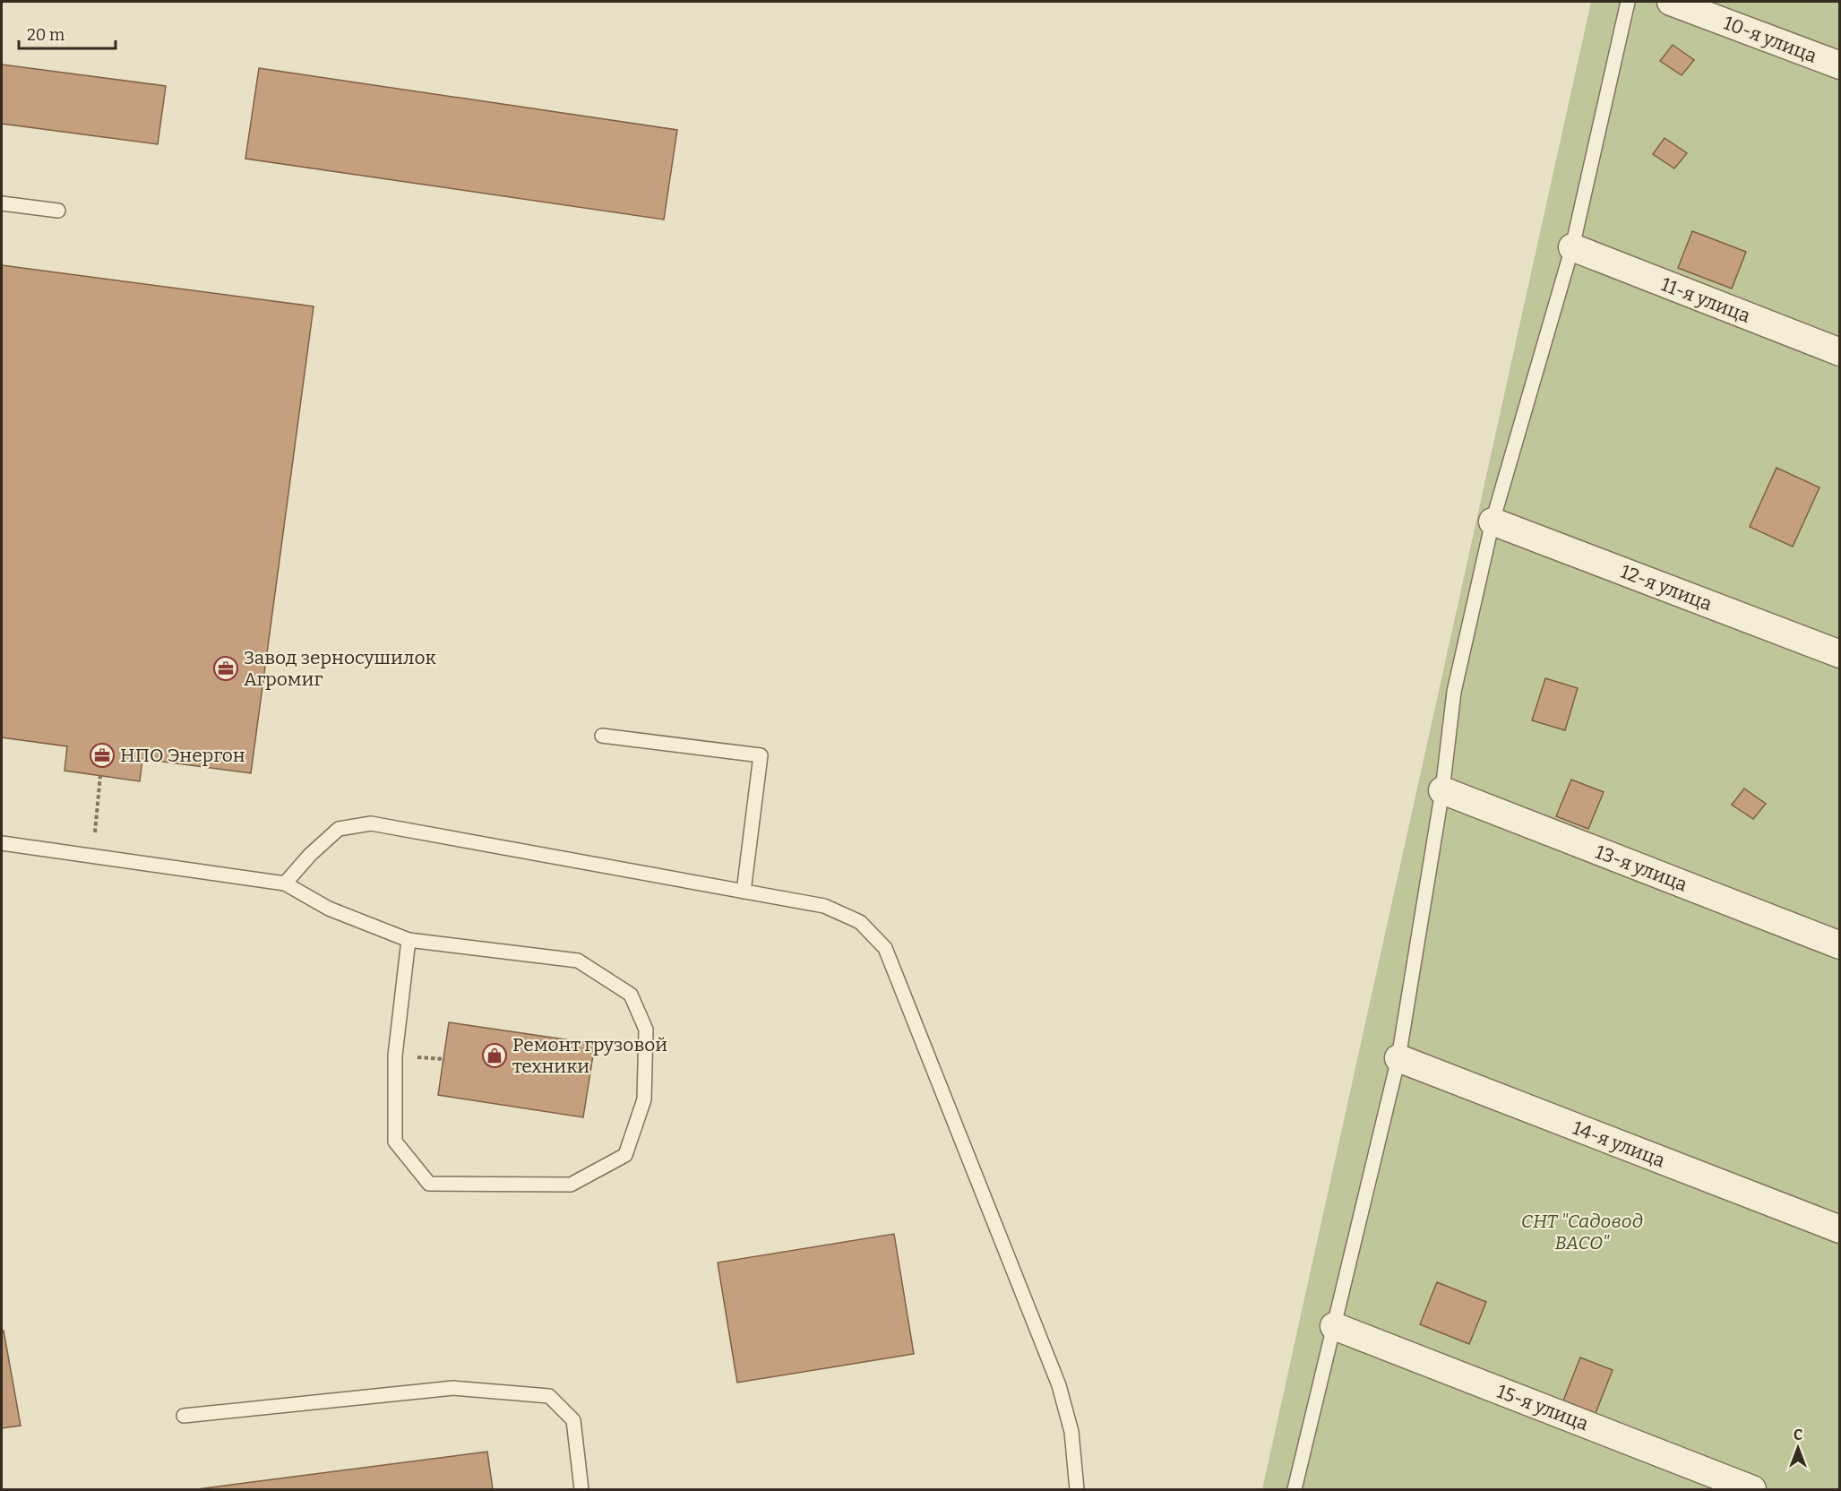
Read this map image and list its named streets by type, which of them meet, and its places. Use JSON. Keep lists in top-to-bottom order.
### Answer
{
  "streets": {
    "street": [
      "10-я улица",
      "11-я улица",
      "12-я улица",
      "13-я улица",
      "14-я улица",
      "15-я улица"
    ]
  },
  "parks": ["СНТ \"Садовод ВАСО\""],
  "places": {
    "office": ["Завод зерносушилок Агромиг", "НПО Энергон"],
    "shop": ["Ремонт грузовой техники"]
  },
  "scale_bar": "20 m",
  "north": "top"
}
